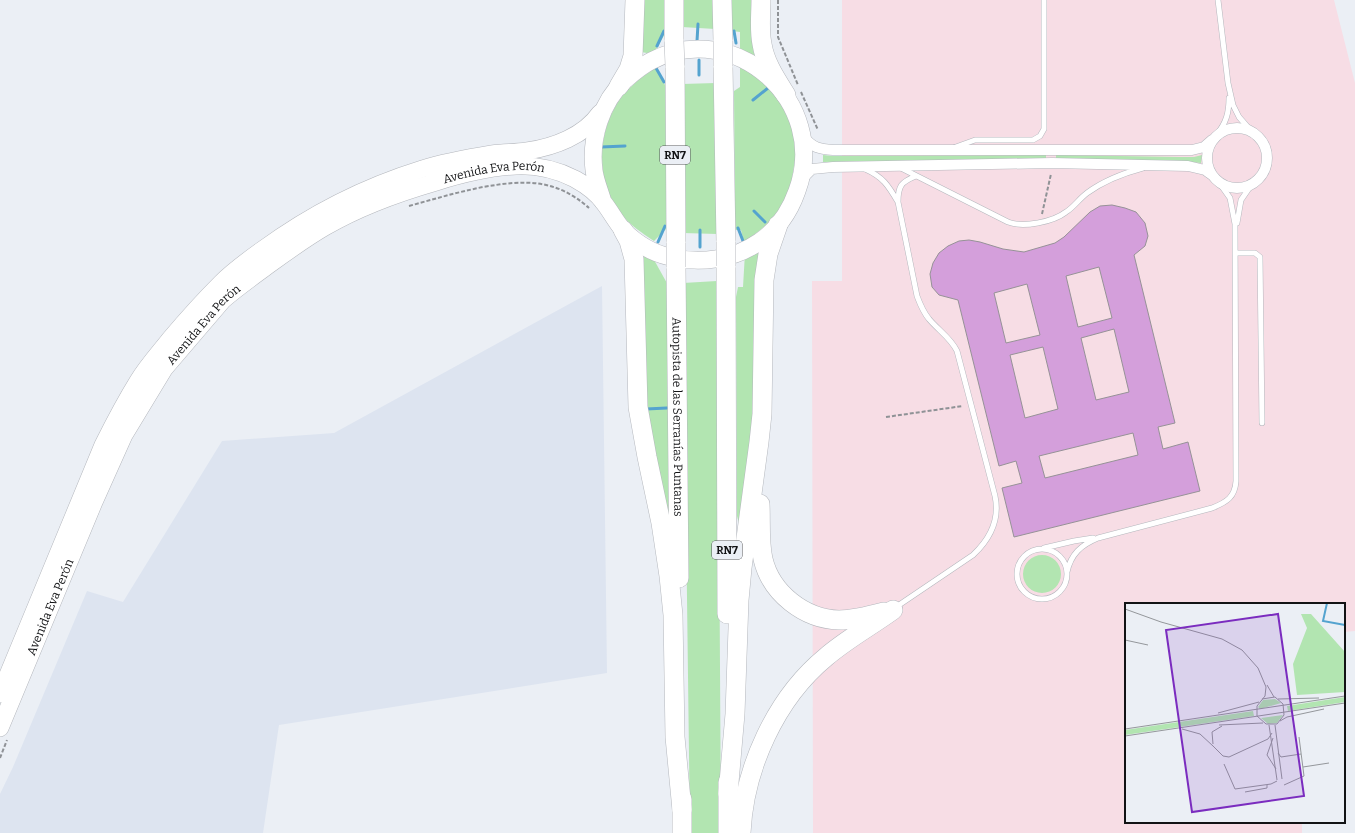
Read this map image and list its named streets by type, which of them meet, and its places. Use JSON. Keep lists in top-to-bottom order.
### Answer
{
  "streets": {
    "highway": ["RN7", "Autopista de las Serranías Puntanas"],
    "main road": ["Avenida Eva Perón"]
  }
}
